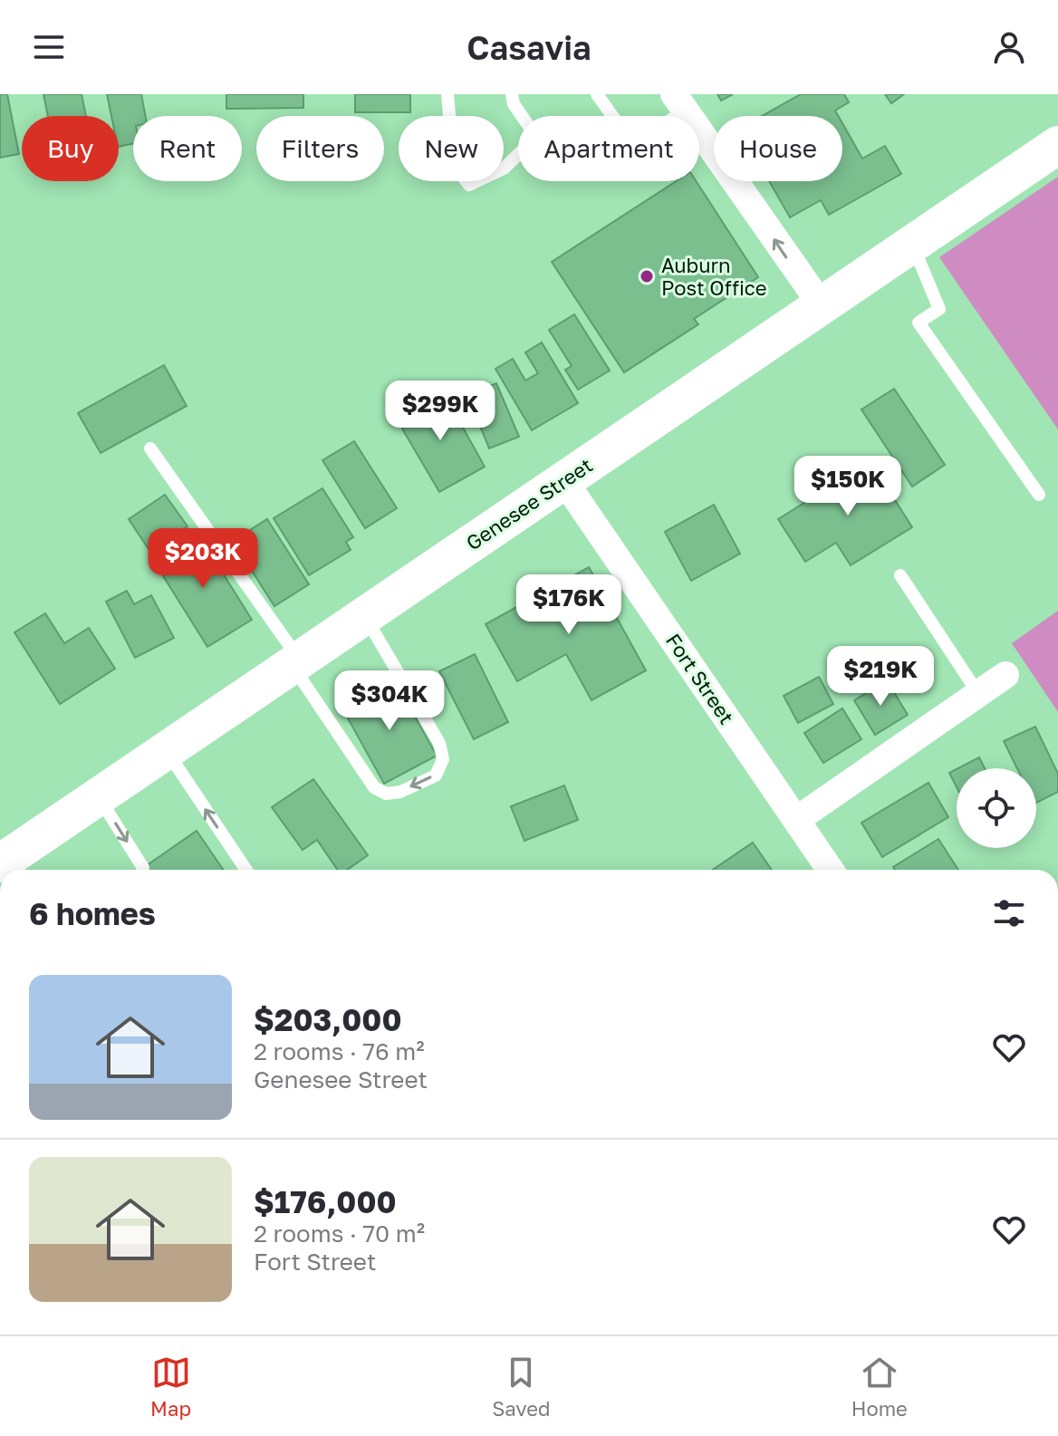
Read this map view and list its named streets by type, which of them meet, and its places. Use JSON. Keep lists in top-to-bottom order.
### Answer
{
  "streets": {
    "main road": ["Genesee Street"],
    "street": ["Fort Street"]
  },
  "crossings": [
    ["Genesee Street", "Fort Street"]
  ],
  "places": ["Auburn Post Office"],
  "page": {
    "header": "Casavia",
    "chip": [
      "Buy",
      "Rent",
      "Filters",
      "New",
      "Apartment",
      "House"
    ],
    "price": [
      "$299K",
      "$150K",
      "$203K",
      "$176K",
      "$219K",
      "$304K"
    ],
    "heading": "6 homes",
    "list": [
      {
        "name": "$203,000",
        "note": "2 rooms · 76 m² · Genesee Street"
      },
      {
        "name": "$176,000",
        "note": "2 rooms · 70 m² · Fort Street"
      }
    ],
    "tabs": ["Map", "Saved", "Home"]
  }
}
